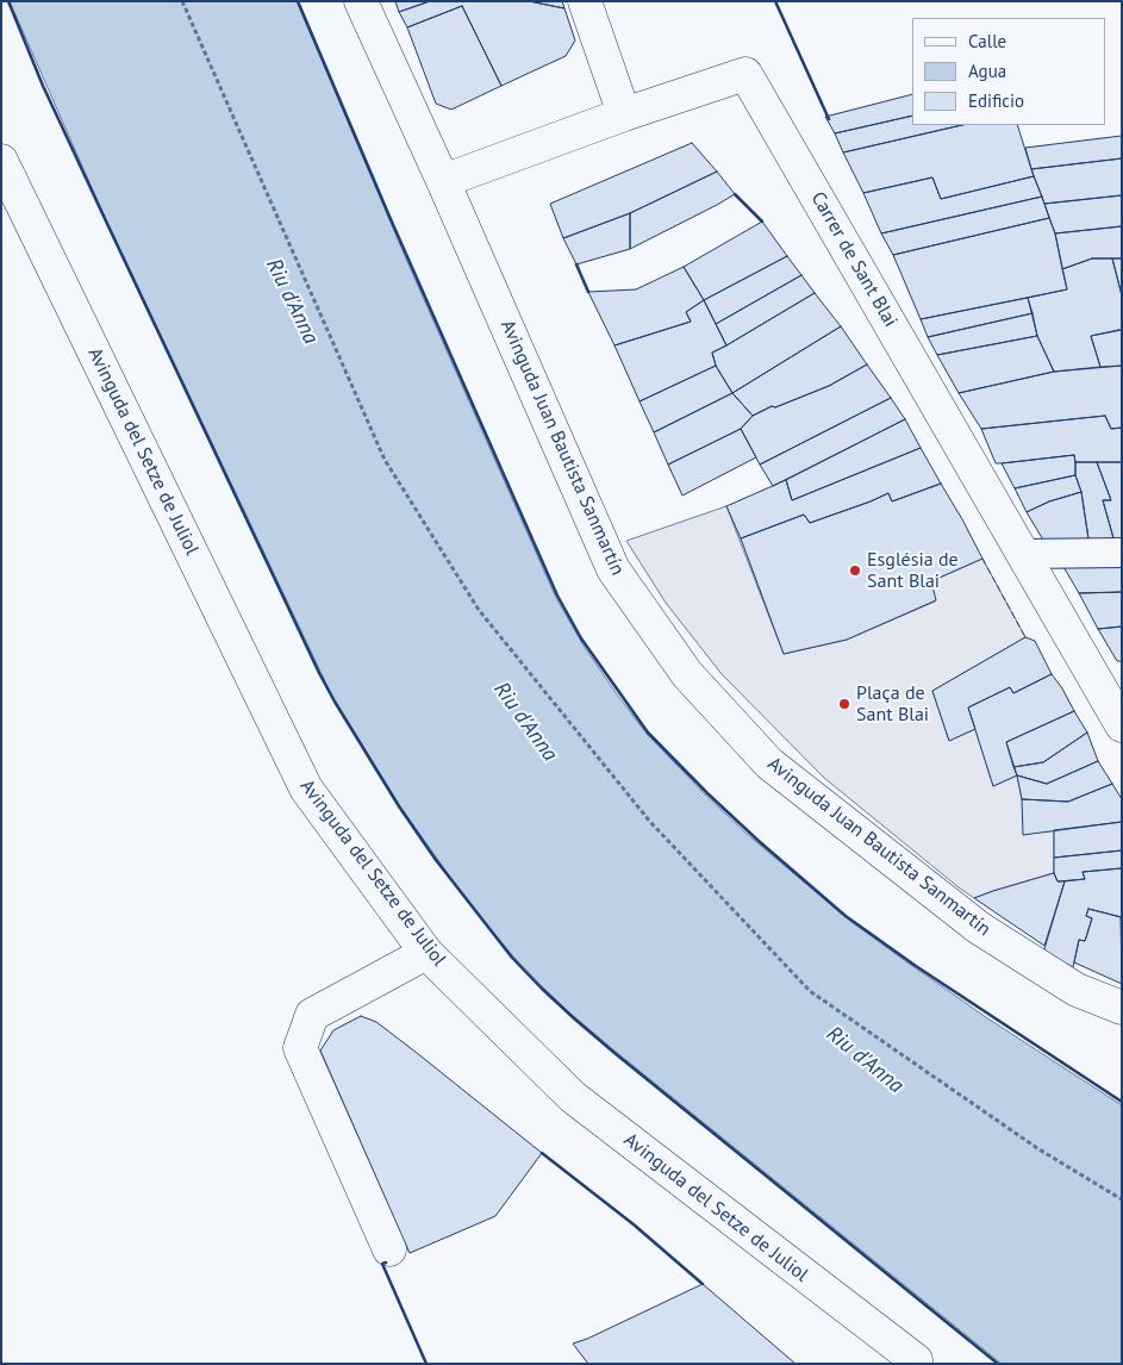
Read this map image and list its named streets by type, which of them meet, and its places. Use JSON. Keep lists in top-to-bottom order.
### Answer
{
  "streets": {
    "street": ["Carrer de Sant Blai", "Avinguda Juan Bautista Sanmartín", "Avinguda del Setze de Juliol"]
  },
  "crossings": [
    ["Carrer de Sant Blai", "Avinguda Juan Bautista Sanmartín"]
  ],
  "water": ["Riu d'Anna"],
  "places": ["Església de Sant Blai", "Plaça de Sant Blai"],
  "legend": ["Calle", "Agua", "Edificio"]
}
